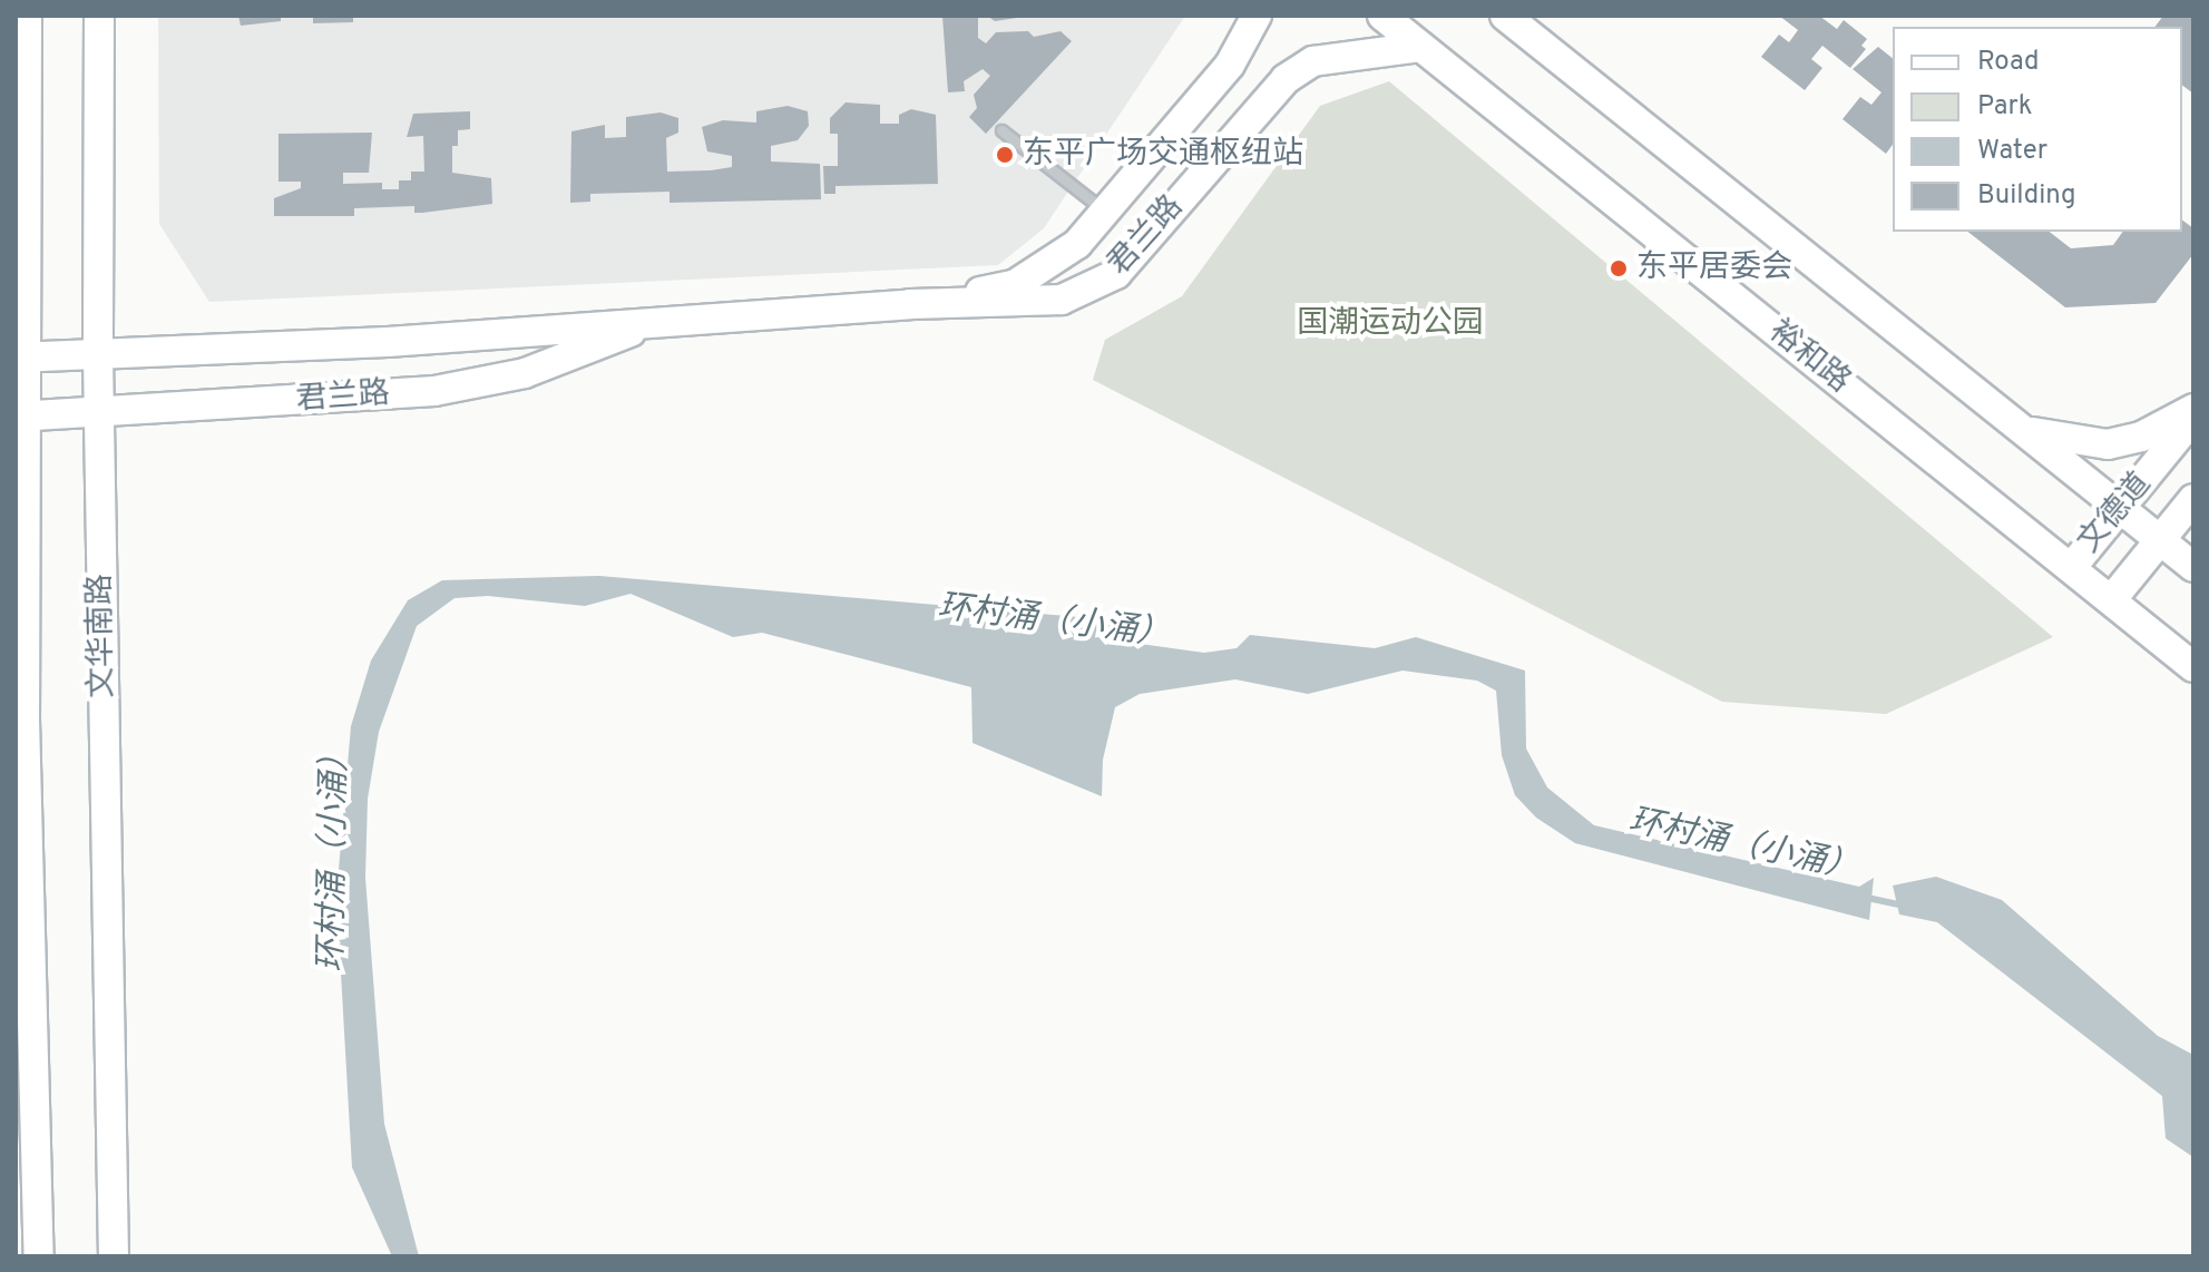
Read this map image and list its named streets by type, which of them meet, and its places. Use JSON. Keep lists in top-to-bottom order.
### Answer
{
  "streets": {
    "main road": [
      "君兰路",
      "裕和路",
      "文德道",
      "文华南路"
    ]
  },
  "crossings": [
    ["君兰路", "裕和路"],
    ["君兰路", "文华南路"],
    ["裕和路", "文德道"]
  ],
  "water": ["环村涌（小涌）"],
  "parks": ["国潮运动公园"],
  "places": ["东平广场交通枢纽站", "东平居委会"],
  "legend": [
    "Road",
    "Park",
    "Water",
    "Building"
  ]
}
